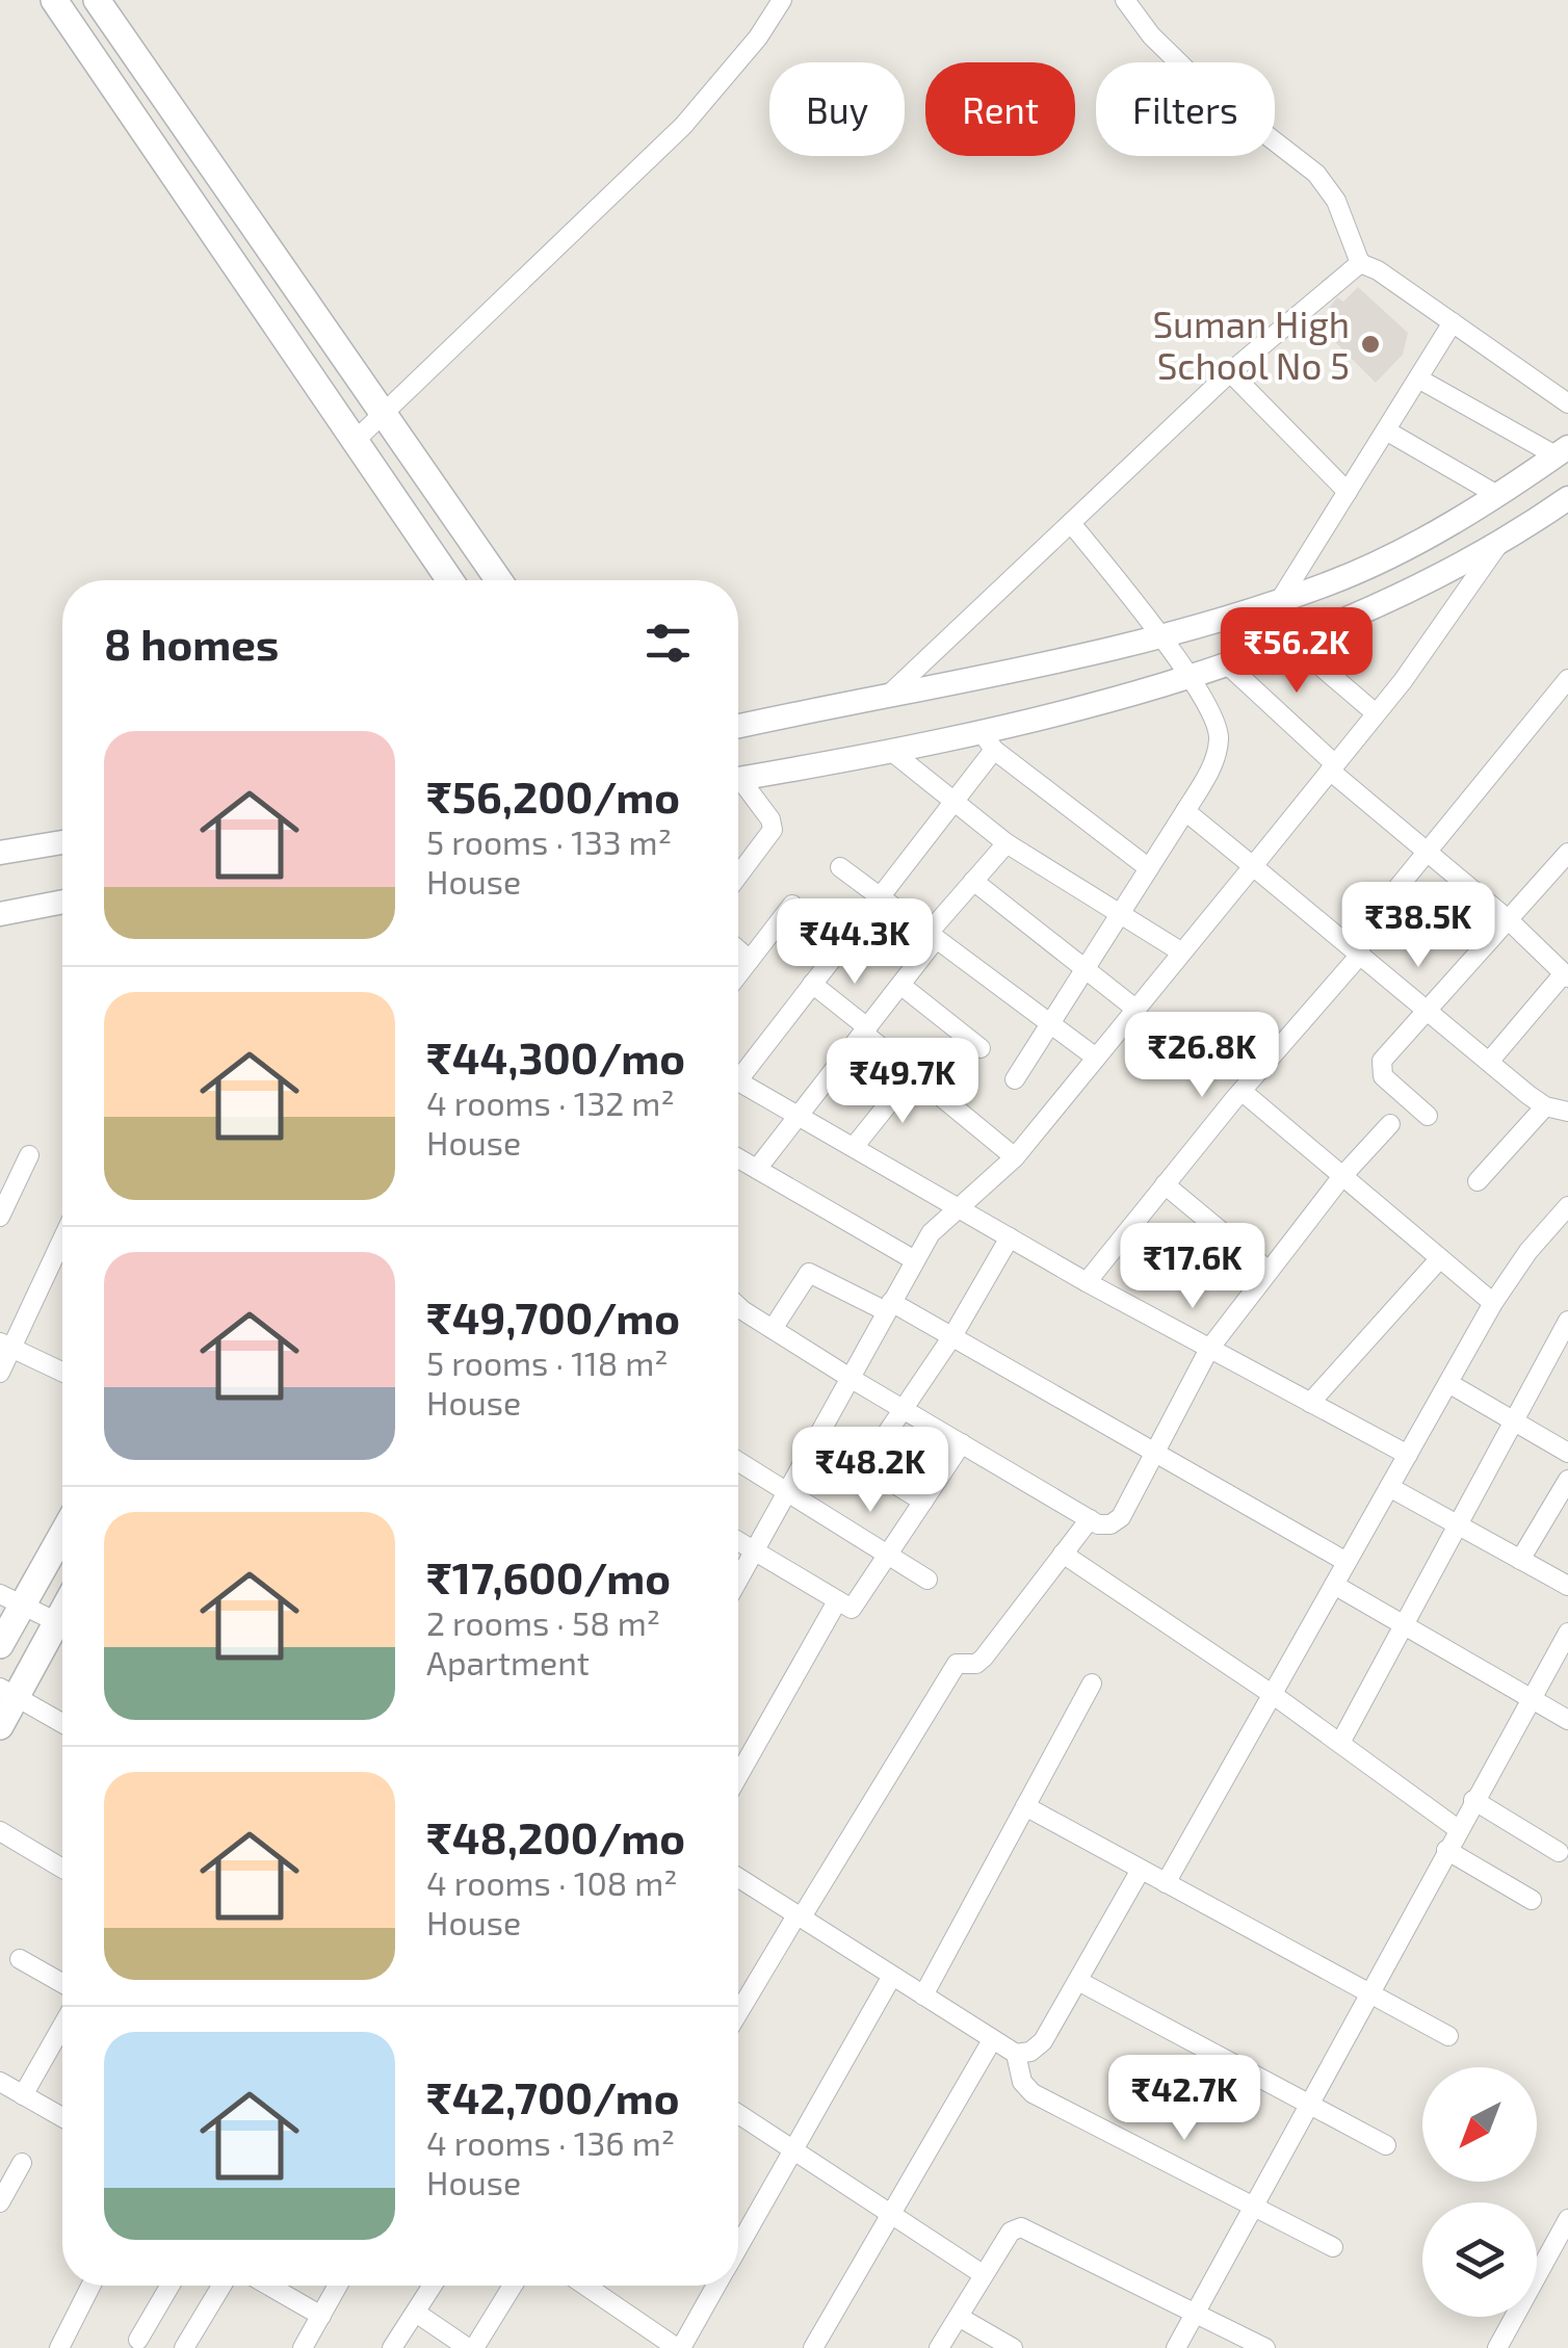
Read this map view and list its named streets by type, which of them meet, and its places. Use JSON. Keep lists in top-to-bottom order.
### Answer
{
  "places": ["Suman High School No 5"],
  "north": "bottom left",
  "page": {
    "chip": ["Buy", "Rent", "Filters"],
    "heading": "8 homes",
    "price": [
      "₹56.2K",
      "₹38.5K",
      "₹44.3K",
      "₹26.8K",
      "₹49.7K",
      "₹17.6K",
      "₹48.2K",
      "₹42.7K"
    ],
    "list": [
      {
        "name": "₹56,200/mo",
        "note": "5 rooms · 133 m² · House"
      },
      {
        "name": "₹44,300/mo",
        "note": "4 rooms · 132 m² · House"
      },
      {
        "name": "₹49,700/mo",
        "note": "5 rooms · 118 m² · House"
      },
      {
        "name": "₹17,600/mo",
        "note": "2 rooms · 58 m² · Apartment"
      },
      {
        "name": "₹48,200/mo",
        "note": "4 rooms · 108 m² · House"
      },
      {
        "name": "₹42,700/mo",
        "note": "4 rooms · 136 m² · House"
      }
    ]
  }
}
